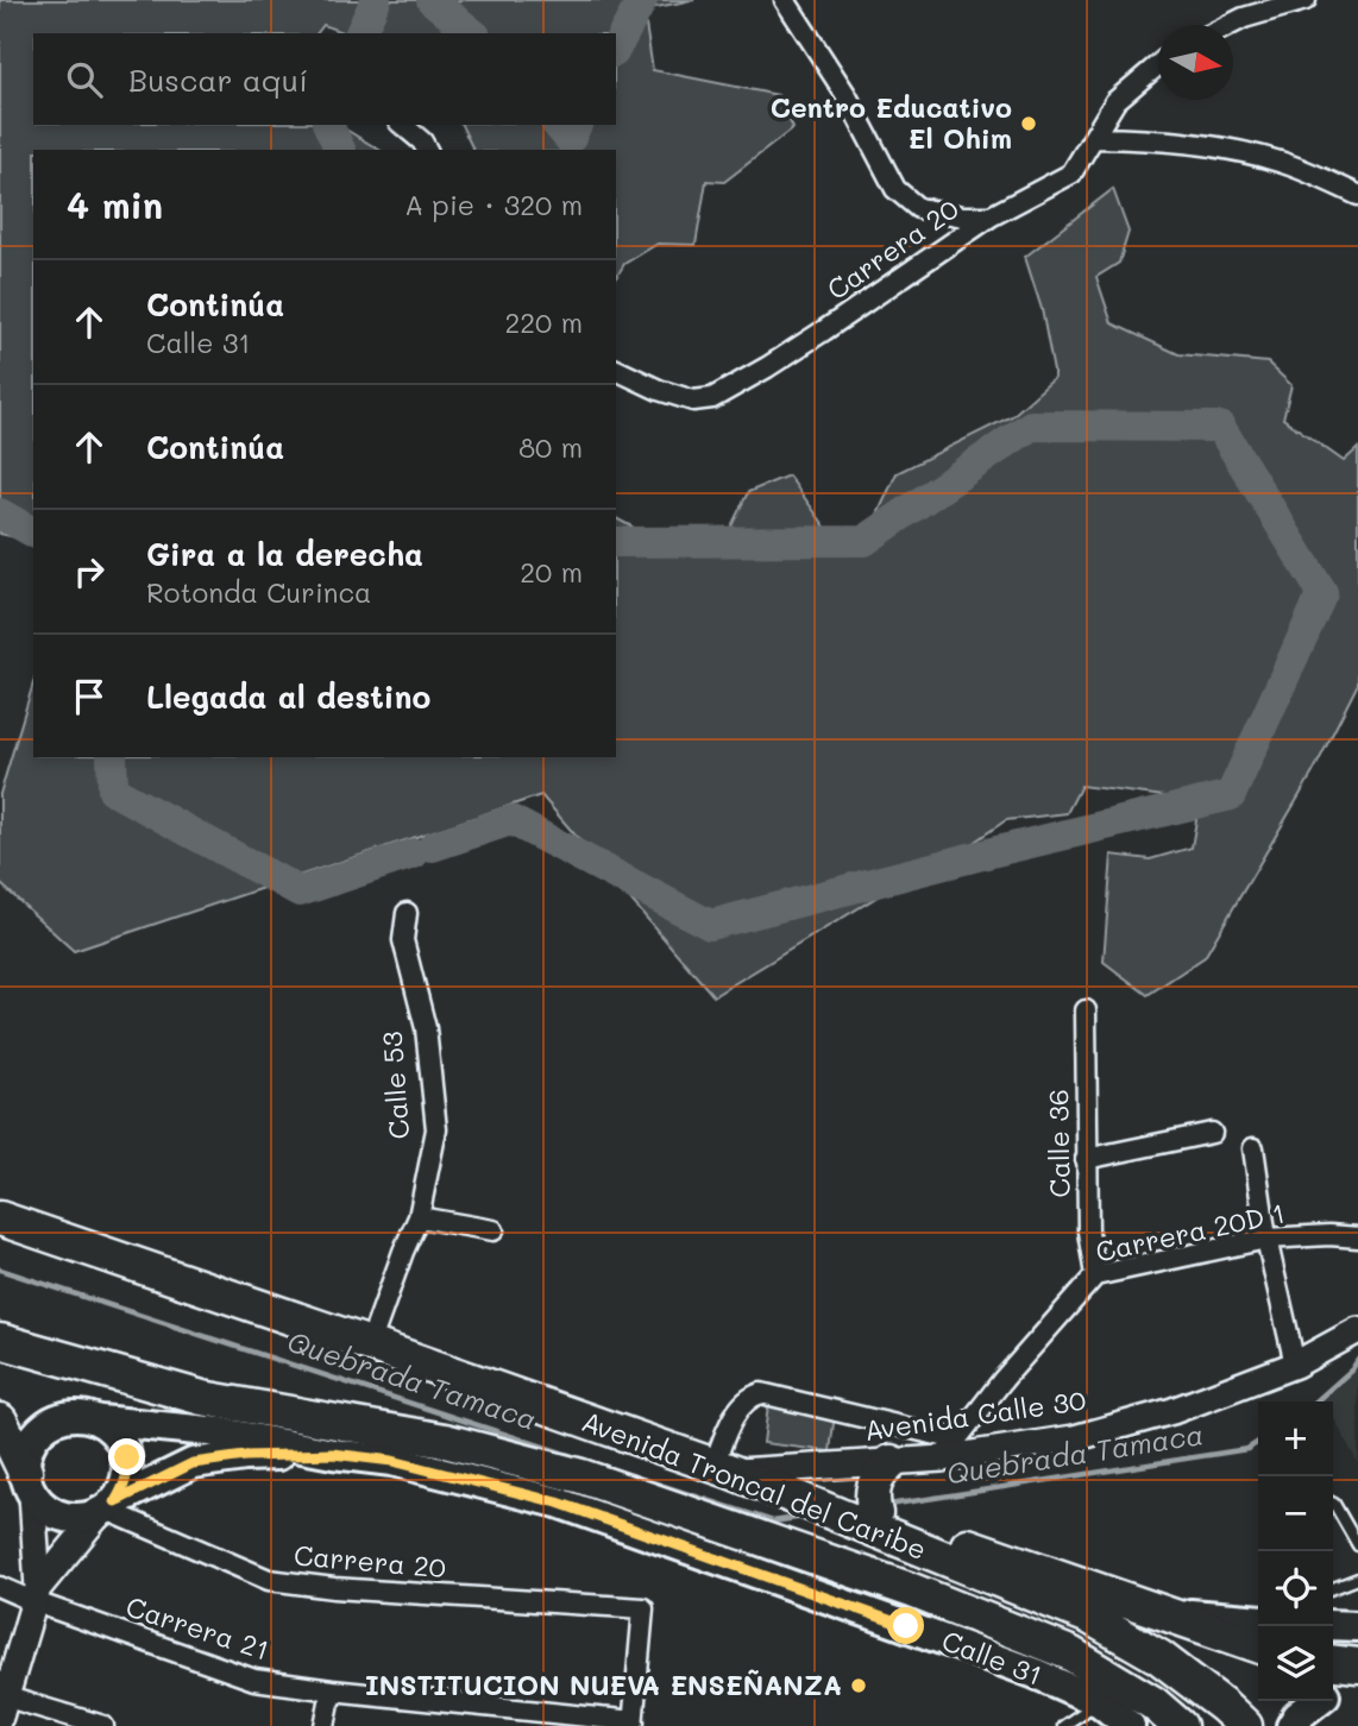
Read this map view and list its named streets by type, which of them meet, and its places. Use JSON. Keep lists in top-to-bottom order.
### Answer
{
  "streets": {
    "highway": ["Avenida Troncal del Caribe"],
    "main road": ["Avenida Calle 30", "Calle 31"],
    "street": [
      "Carrera 20",
      "Calle 53",
      "Calle 36",
      "Carrera 20D 1",
      "Carrera 21"
    ]
  },
  "crossings": [
    ["Carrera 20", "Carrera 21"],
    ["Calle 53", "Avenida Troncal del Caribe"],
    ["Calle 36", "Carrera 20D 1"],
    ["Carrera 20D 1", "Avenida Calle 30"],
    ["Avenida Calle 30", "Avenida Troncal del Caribe"]
  ],
  "water": ["Quebrada Tamaca"],
  "places": ["Centro Educativo El Ohim", "INSTITUCION NUEVA ENSEÑANZA"],
  "north": "right",
  "page": {
    "search": "Buscar aquí",
    "heading": ["4 min", "A pie · 320 m"],
    "list": [
      ["Continúa", "Calle 31", "220 m"],
      ["Continúa", "80 m"],
      ["Gira a la derecha", "Rotonda Curinca", "20 m"],
      "Llegada al destino"
    ],
    "map_buttons": ["+", "−"]
  }
}
